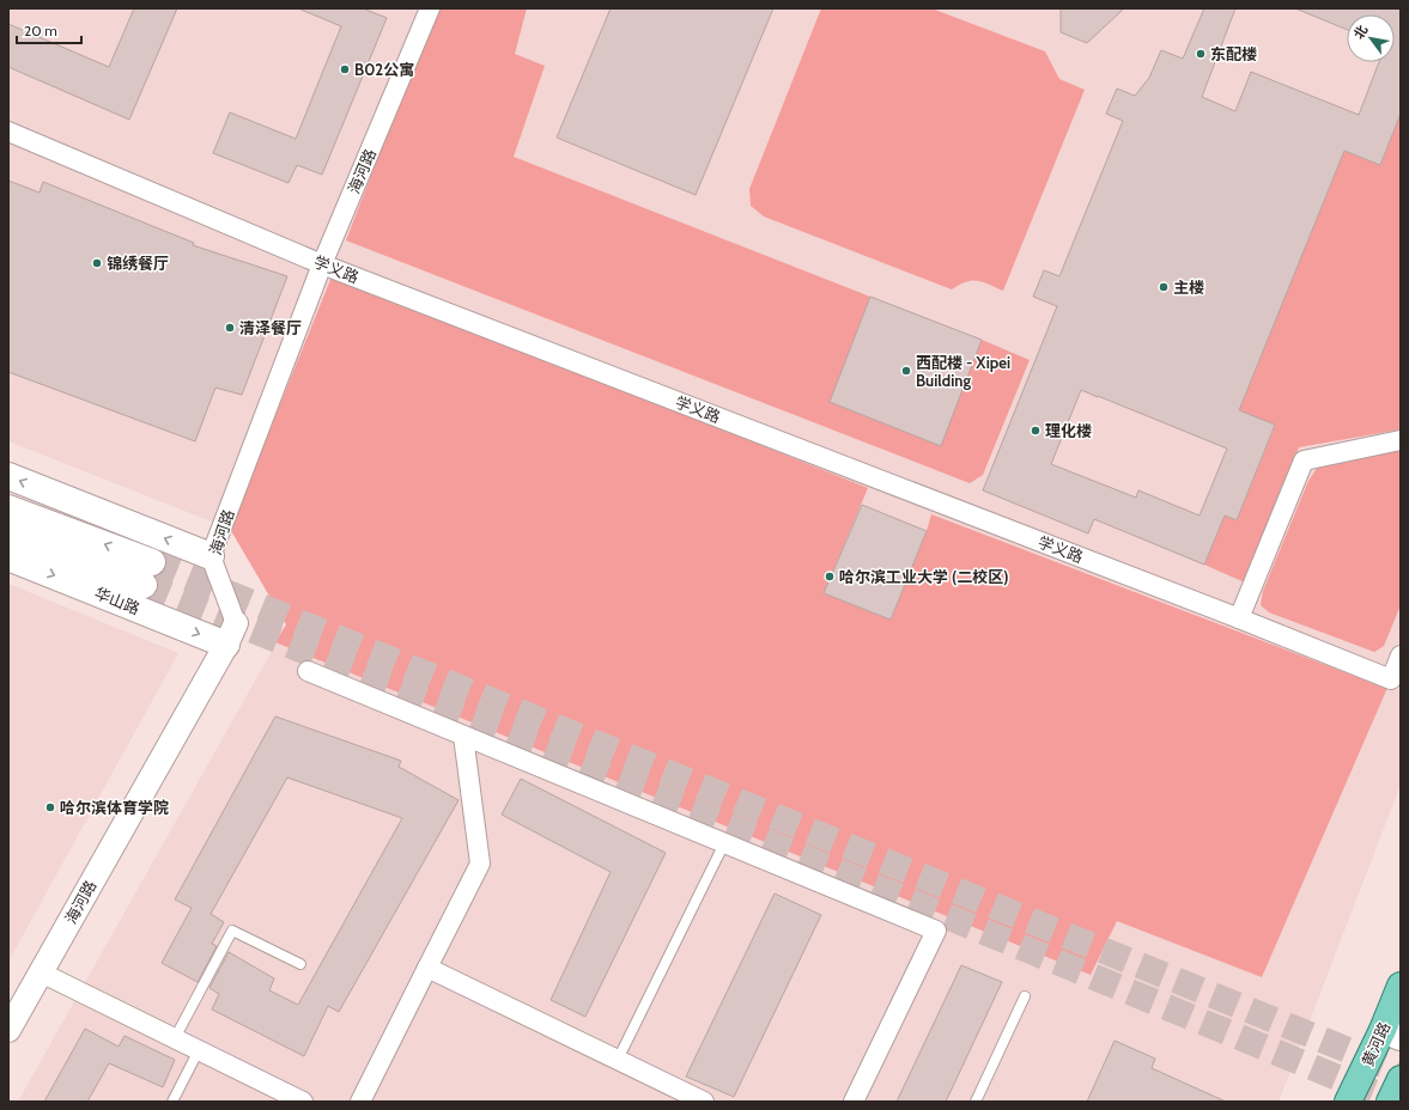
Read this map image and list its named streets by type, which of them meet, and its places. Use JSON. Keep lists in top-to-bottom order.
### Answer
{
  "streets": {
    "main road": ["华山路", "黄河路"],
    "street": ["海河路", "学义路"]
  },
  "crossings": [
    ["海河路", "学义路"],
    ["海河路", "华山路"]
  ],
  "places": [
    "东配楼",
    "B02公寓",
    "锦绣餐厅",
    "主楼",
    "清泽餐厅",
    "西配楼 - Xipei Building",
    "理化楼",
    "哈尔滨工业大学 (二校区)",
    "哈尔滨体育学院"
  ],
  "scale_bar": "20 m",
  "north": "top left"
}
